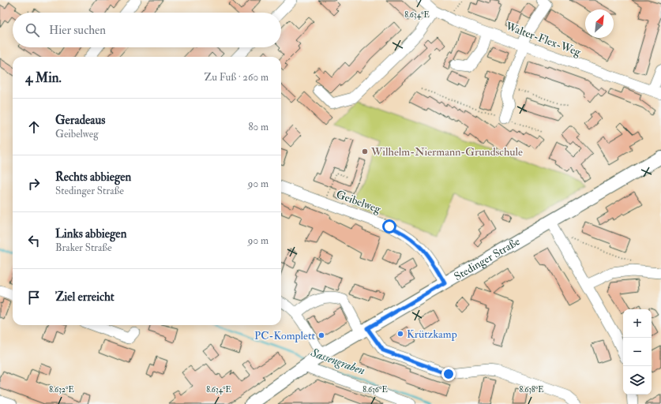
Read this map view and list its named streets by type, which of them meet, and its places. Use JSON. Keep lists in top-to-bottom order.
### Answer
{
  "streets": {
    "main road": ["Stedinger Straße"],
    "street": ["Walter-Flex-Weg", "Geibelweg"]
  },
  "crossings": [
    ["Geibelweg", "Stedinger Straße"]
  ],
  "water": ["Sassengraben"],
  "places": ["Wilhelm-Niermann-Grundschule", "Krützkamp", "PC-Komplett"],
  "north": "top right",
  "page": {
    "search": "Hier suchen",
    "heading": ["4 Min.", "Zu Fuß · 260 m"],
    "list": [
      ["Geradeaus", "Geibelweg", "80 m"],
      ["Rechts abbiegen", "Stedinger Straße", "90 m"],
      ["Links abbiegen", "Braker Straße", "90 m"],
      "Ziel erreicht"
    ],
    "map_buttons": ["+", "−"]
  },
  "coordinates": [
    "8.634°E",
    "8.632°E",
    "8.636°E",
    "8.638°E"
  ]
}
